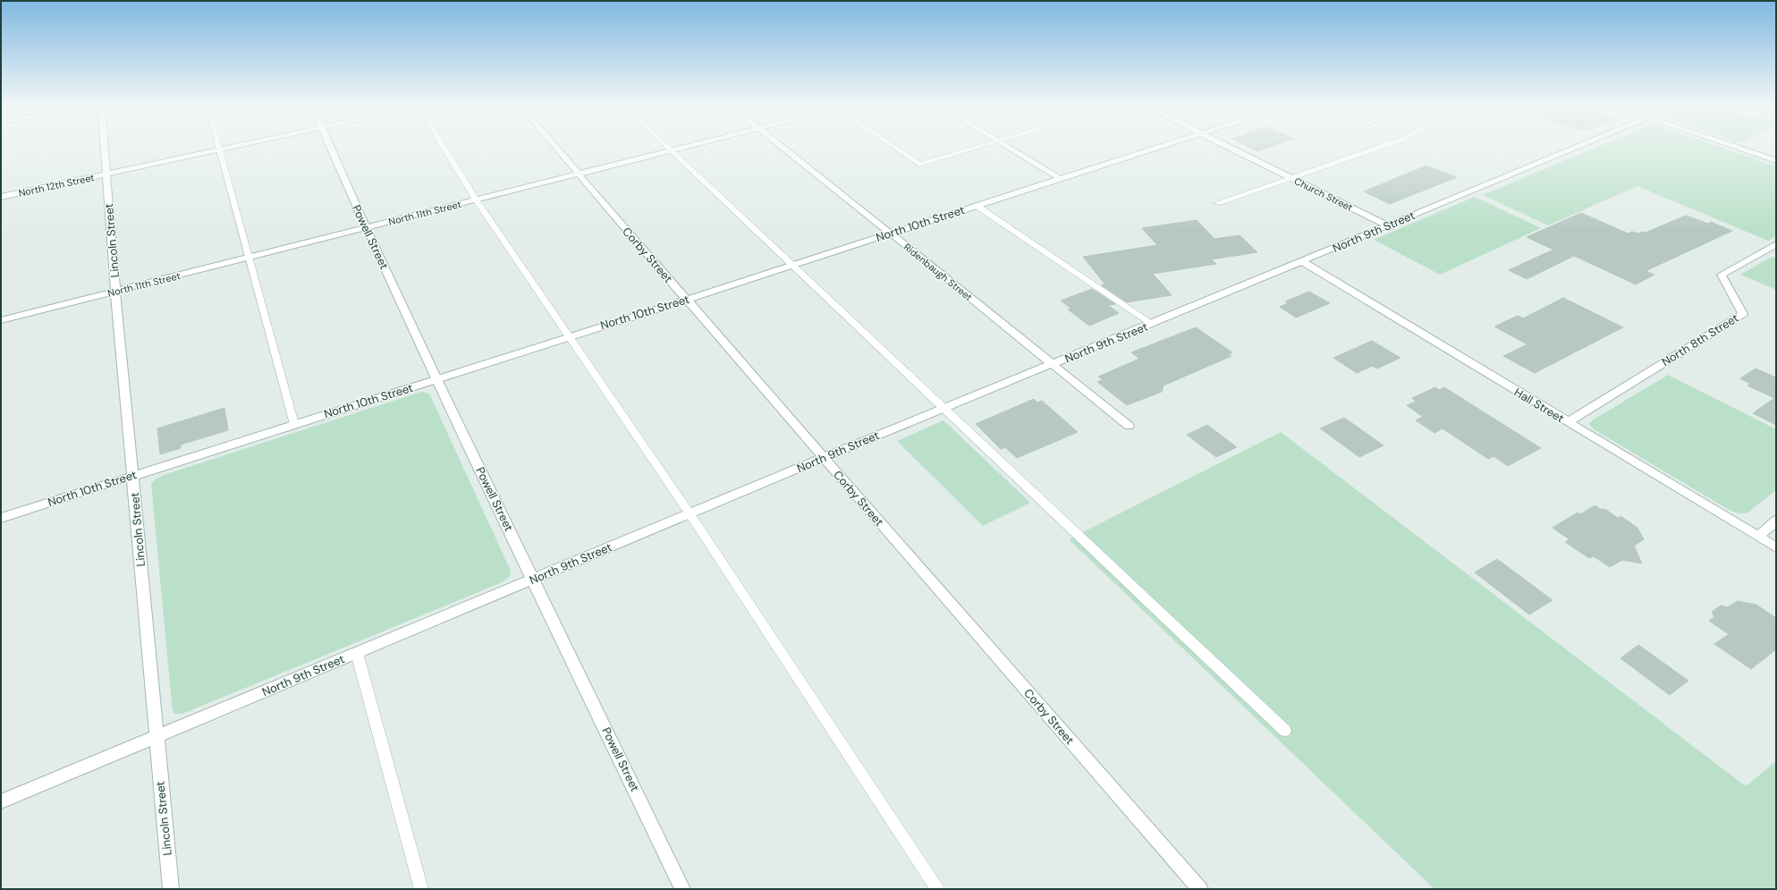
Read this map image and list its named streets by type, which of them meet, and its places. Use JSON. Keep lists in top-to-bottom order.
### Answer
{
  "streets": {
    "street": [
      "North 12th Street",
      "Church Street",
      "North 11th Street",
      "North 10th Street",
      "North 9th Street",
      "Powell Street",
      "Lincoln Street",
      "Corby Street",
      "Ridenbaugh Street",
      "North 8th Street",
      "Hall Street"
    ]
  },
  "crossings": [
    ["North 12th Street", "Lincoln Street"],
    ["Church Street", "North 9th Street"],
    ["North 11th Street", "Powell Street"],
    ["North 11th Street", "Lincoln Street"],
    ["North 11th Street", "Corby Street"],
    ["North 10th Street", "Powell Street"],
    ["North 10th Street", "Lincoln Street"],
    ["North 10th Street", "Corby Street"],
    ["North 10th Street", "Ridenbaugh Street"],
    ["North 9th Street", "Powell Street"],
    ["North 9th Street", "Lincoln Street"],
    ["North 9th Street", "Corby Street"],
    ["North 9th Street", "Ridenbaugh Street"],
    ["North 9th Street", "Hall Street"],
    ["North 8th Street", "Hall Street"]
  ]
}
